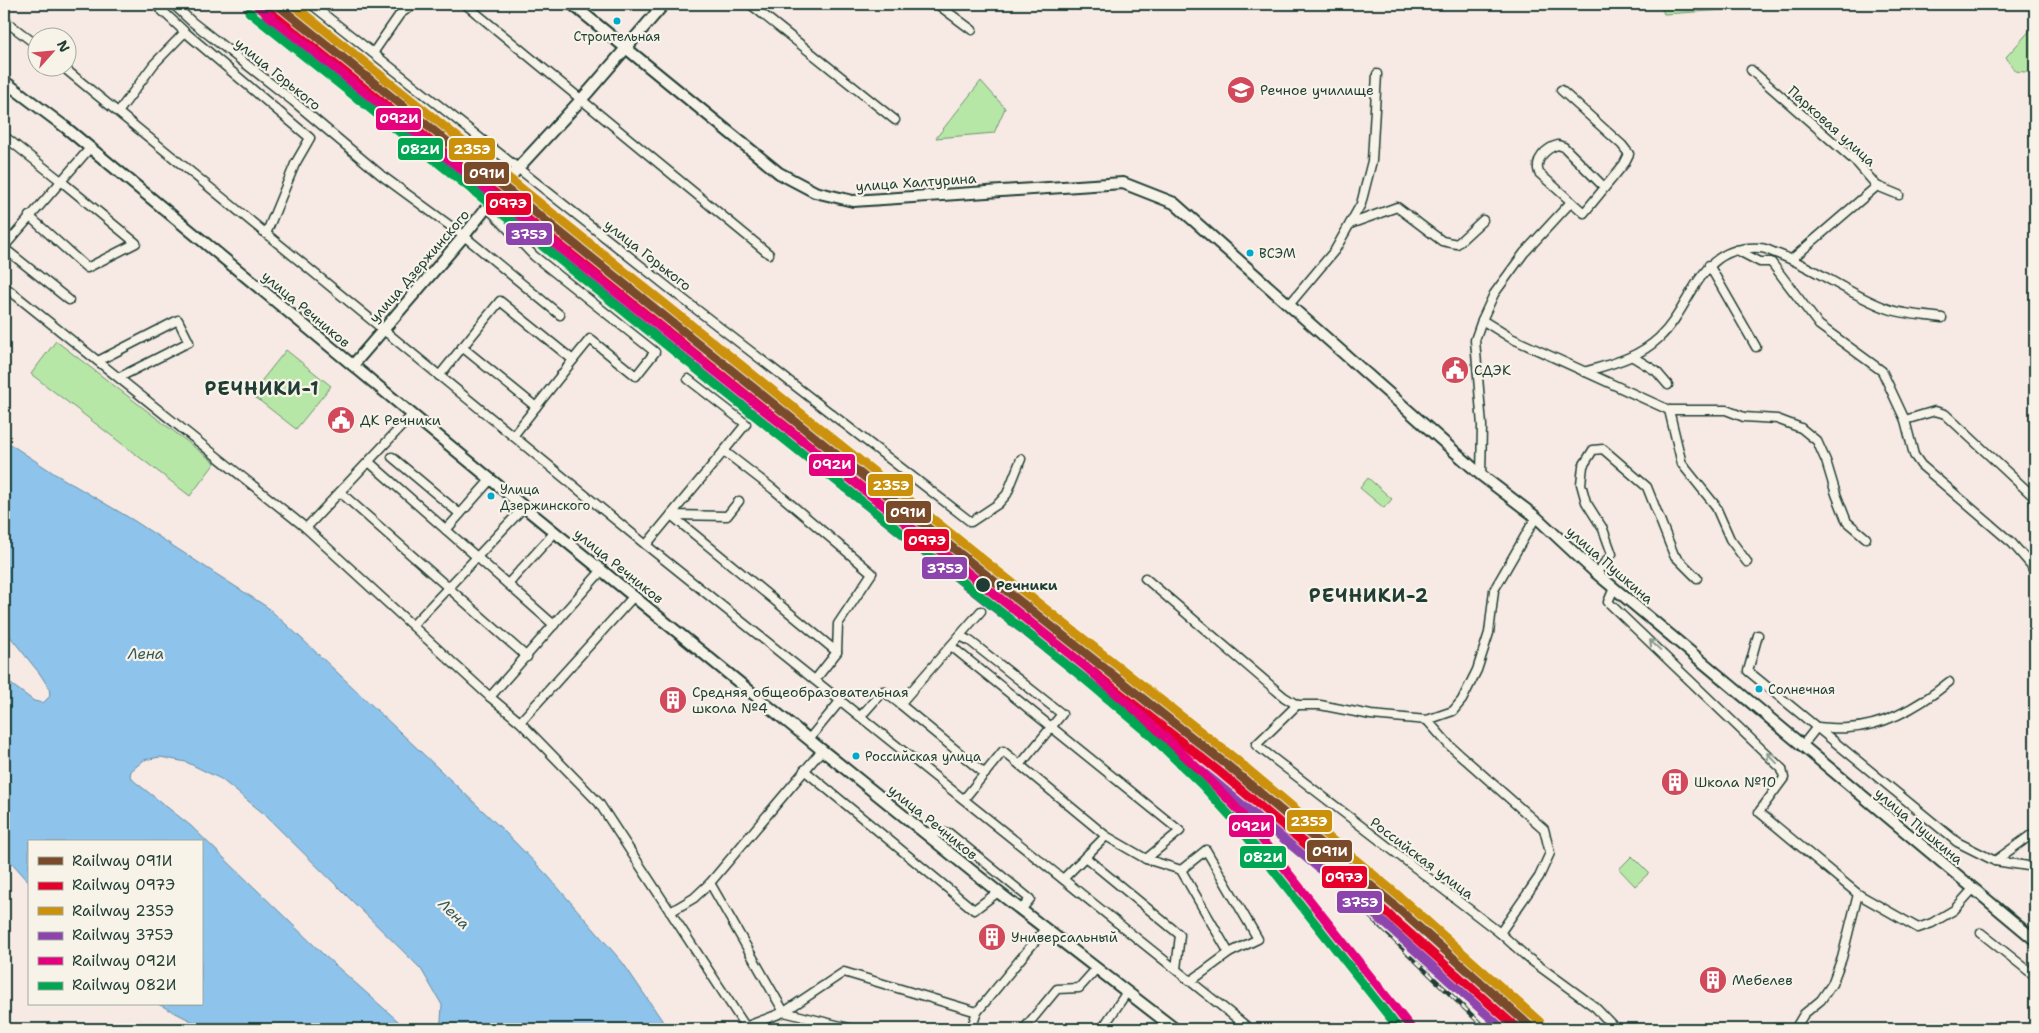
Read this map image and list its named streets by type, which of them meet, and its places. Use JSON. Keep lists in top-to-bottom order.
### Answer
{
  "streets": {
    "street": [
      "улица Горького",
      "Парковая улица",
      "улица Халтурина",
      "улица Дзержинского",
      "улица Речников",
      "улица Пушкина",
      "Российская улица"
    ]
  },
  "crossings": [
    ["улица Горького", "улица Дзержинского"],
    ["улица Халтурина", "улица Дзержинского"],
    ["улица Халтурина", "улица Пушкина"],
    ["улица Дзержинского", "улица Речников"]
  ],
  "districts": ["РЕЧНИКИ-1", "РЕЧНИКИ-2"],
  "water": ["Лена"],
  "places": {
    "other": [
      "Строительная",
      "ВСЭМ",
      "Улица Дзержинского",
      "Речники",
      "Солнечная",
      "Российская улица"
    ],
    "school or university": ["Речное училище"],
    "public building": ["СДЭК", "ДК Речники"],
    "building": [
      "Средняя общеобразовательная школа №4",
      "Школа №10",
      "Универсальный",
      "Мебелев"
    ]
  },
  "lines": [
    "rail line 091И",
    "rail line 235Э",
    "rail line 092И",
    "rail line 097Э",
    "rail line 082И",
    "rail line 375Э"
  ],
  "legend": [
    "Railway 091И",
    "Railway 097Э",
    "Railway 235Э",
    "Railway 375Э",
    "Railway 092И",
    "Railway 082И"
  ],
  "north": "top right"
}
